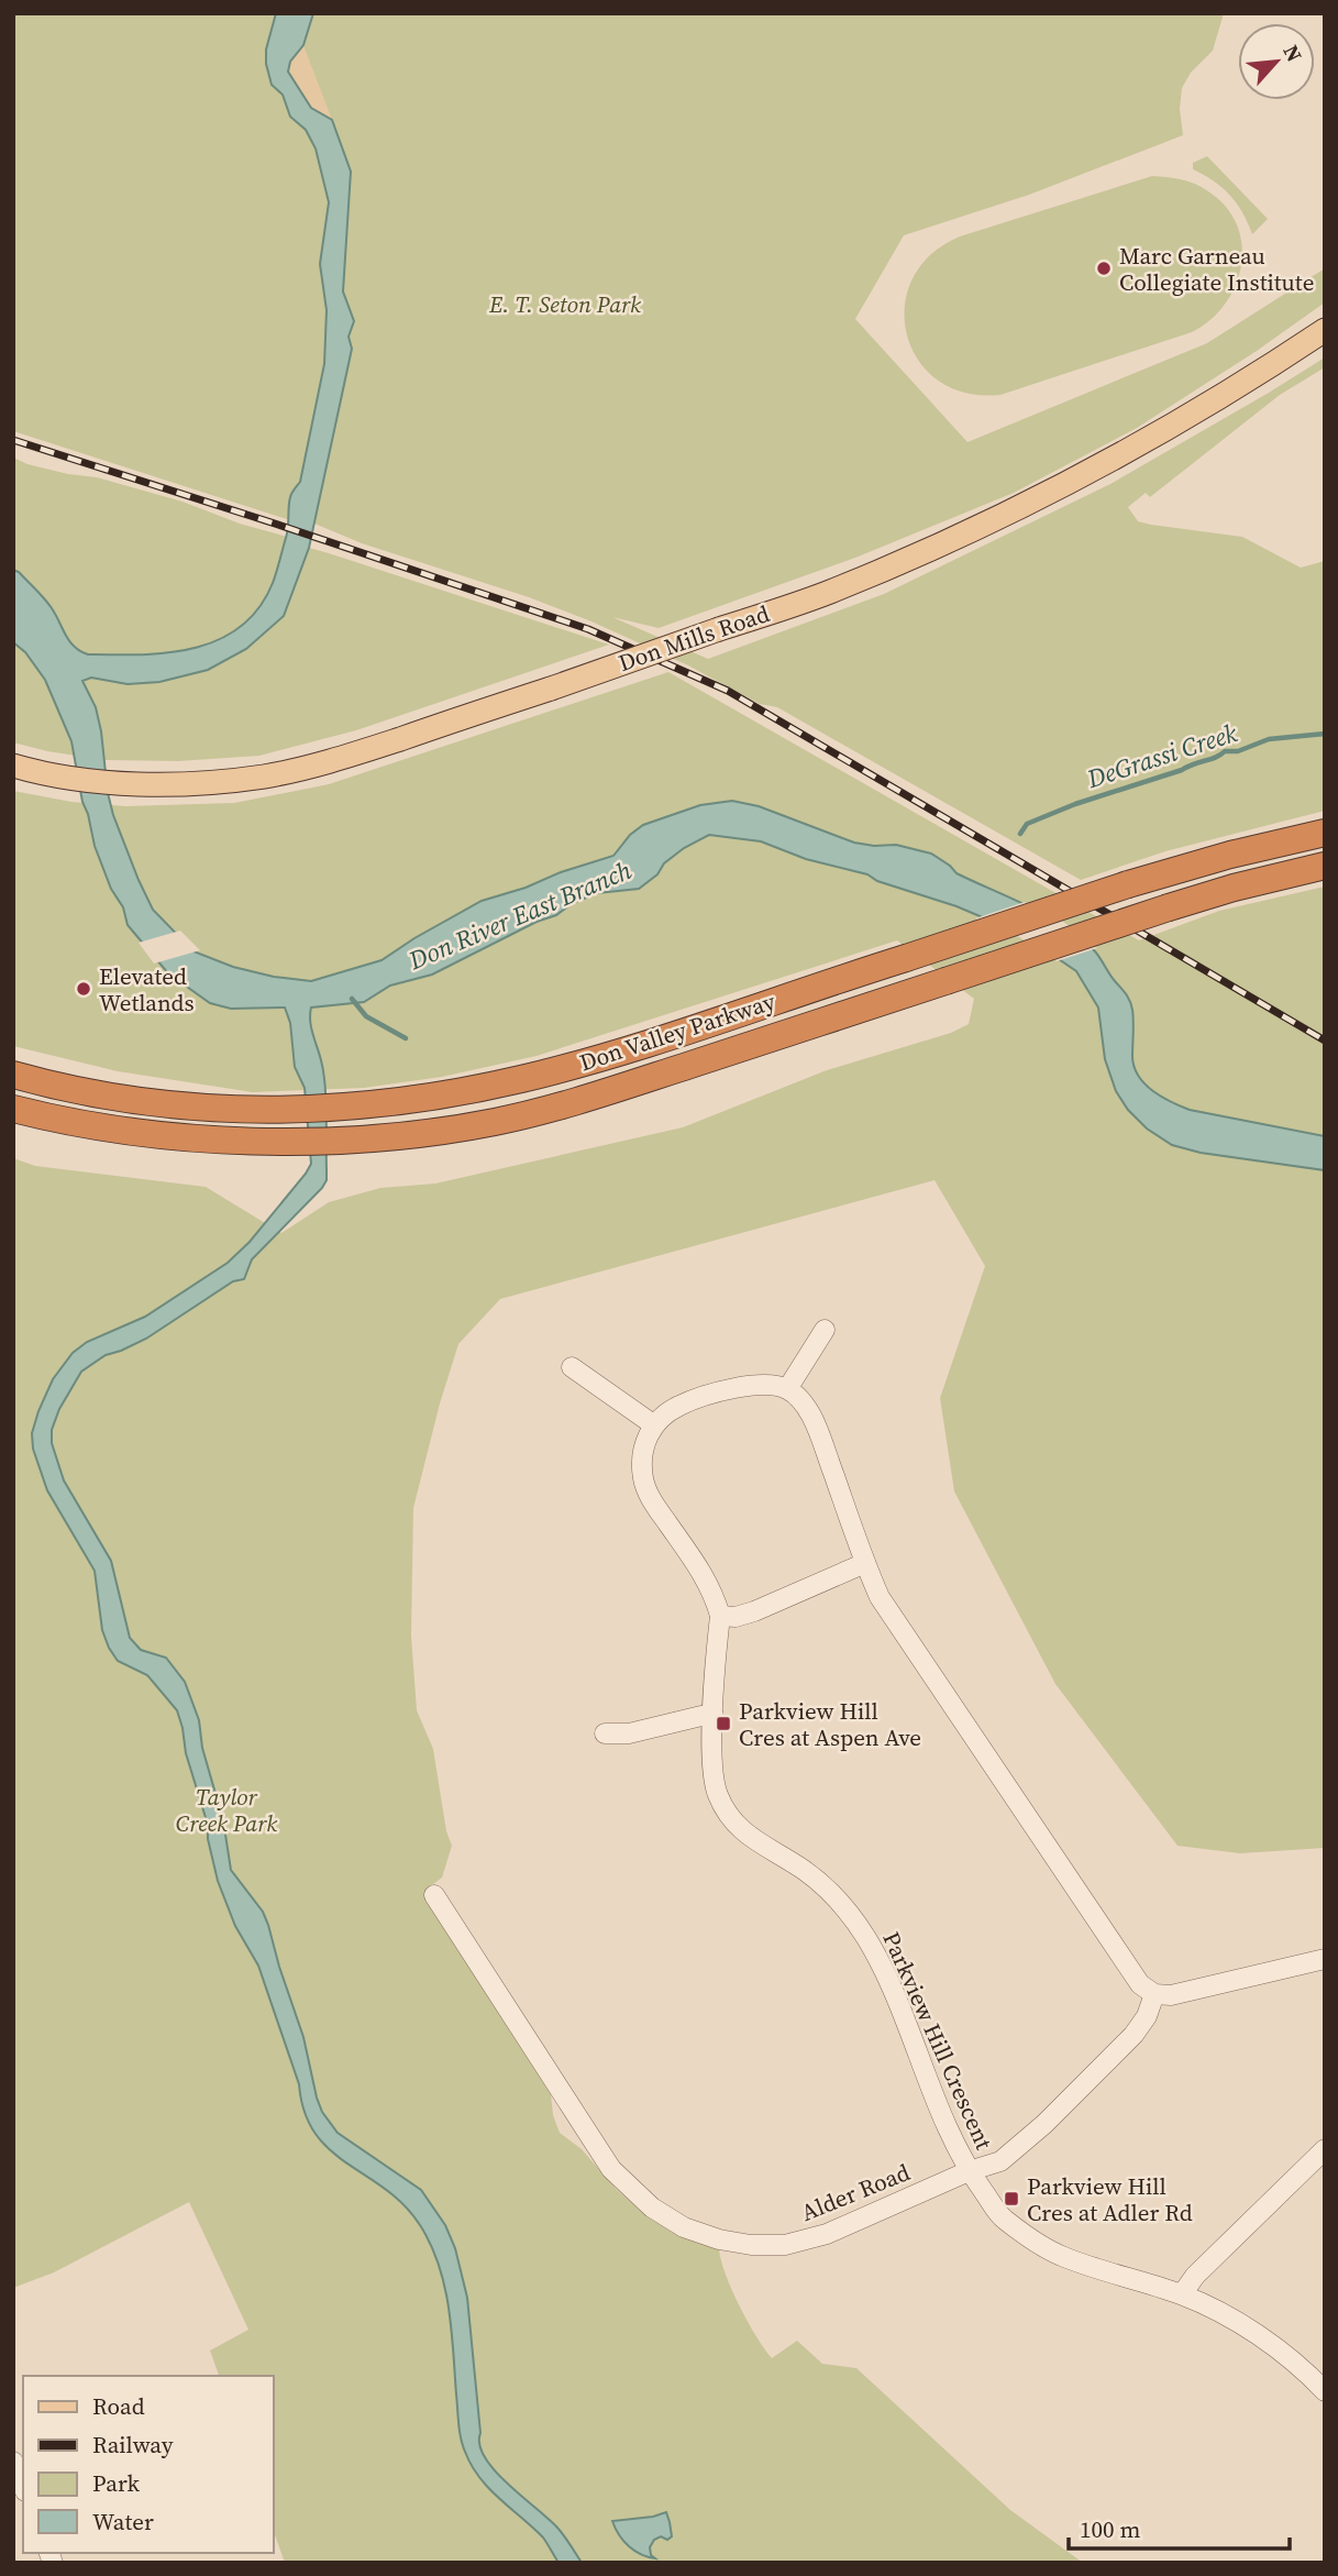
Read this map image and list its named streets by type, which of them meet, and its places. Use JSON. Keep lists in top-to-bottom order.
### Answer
{
  "streets": {
    "highway": ["Don Valley Parkway"],
    "main road": ["Don Mills Road"],
    "street": ["Parkview Hill Crescent", "Alder Road"]
  },
  "crossings": [
    ["Parkview Hill Crescent", "Alder Road"]
  ],
  "water": ["DeGrassi Creek", "Don River East Branch"],
  "parks": ["E. T. Seton Park", "Taylor Creek Park"],
  "places": {
    "other": ["Marc Garneau Collegiate Institute", "Elevated Wetlands"],
    "transit": ["Parkview Hill Cres at Aspen Ave", "Parkview Hill Cres at Adler Rd"]
  },
  "legend": [
    "Road",
    "Railway",
    "Park",
    "Water"
  ],
  "scale_bar": "100 m",
  "north": "top right"
}
